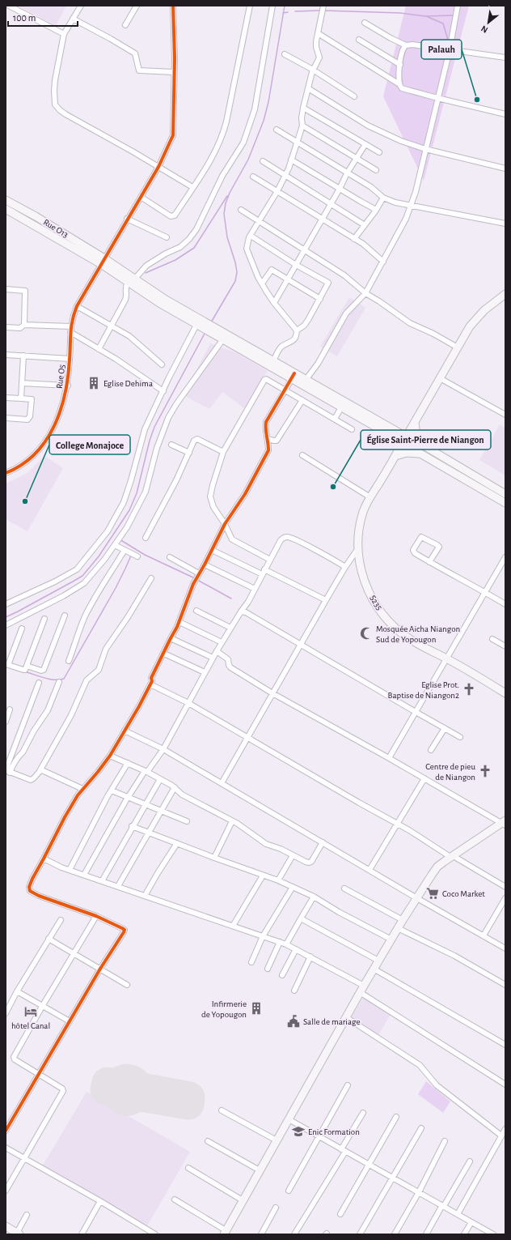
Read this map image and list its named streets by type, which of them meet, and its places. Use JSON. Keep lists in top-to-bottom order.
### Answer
{
  "streets": {
    "street": ["Rue O13", "Rue O5", "S235"]
  },
  "crossings": [
    ["Rue O13", "Rue O5"]
  ],
  "places": {
    "other": ["Palauh", "Église Saint-Pierre de Niangon", "College Monajoce"],
    "building": ["Eglise Dehima", "Infirmerie de Yopougon"],
    "mosque": ["Mosquée Aicha Niangon Sud de Yopougon"],
    "church": ["Eglise Prot. Baptise de Niangon2", "Centre de pieu de Niangon"],
    "supermarket": ["Coco Market"],
    "hotel": ["hôtel Canal"],
    "public building": ["Salle de mariage"],
    "school or university": ["Enic Formation"]
  },
  "scale_bar": "100 m",
  "north": "bottom left"
}
